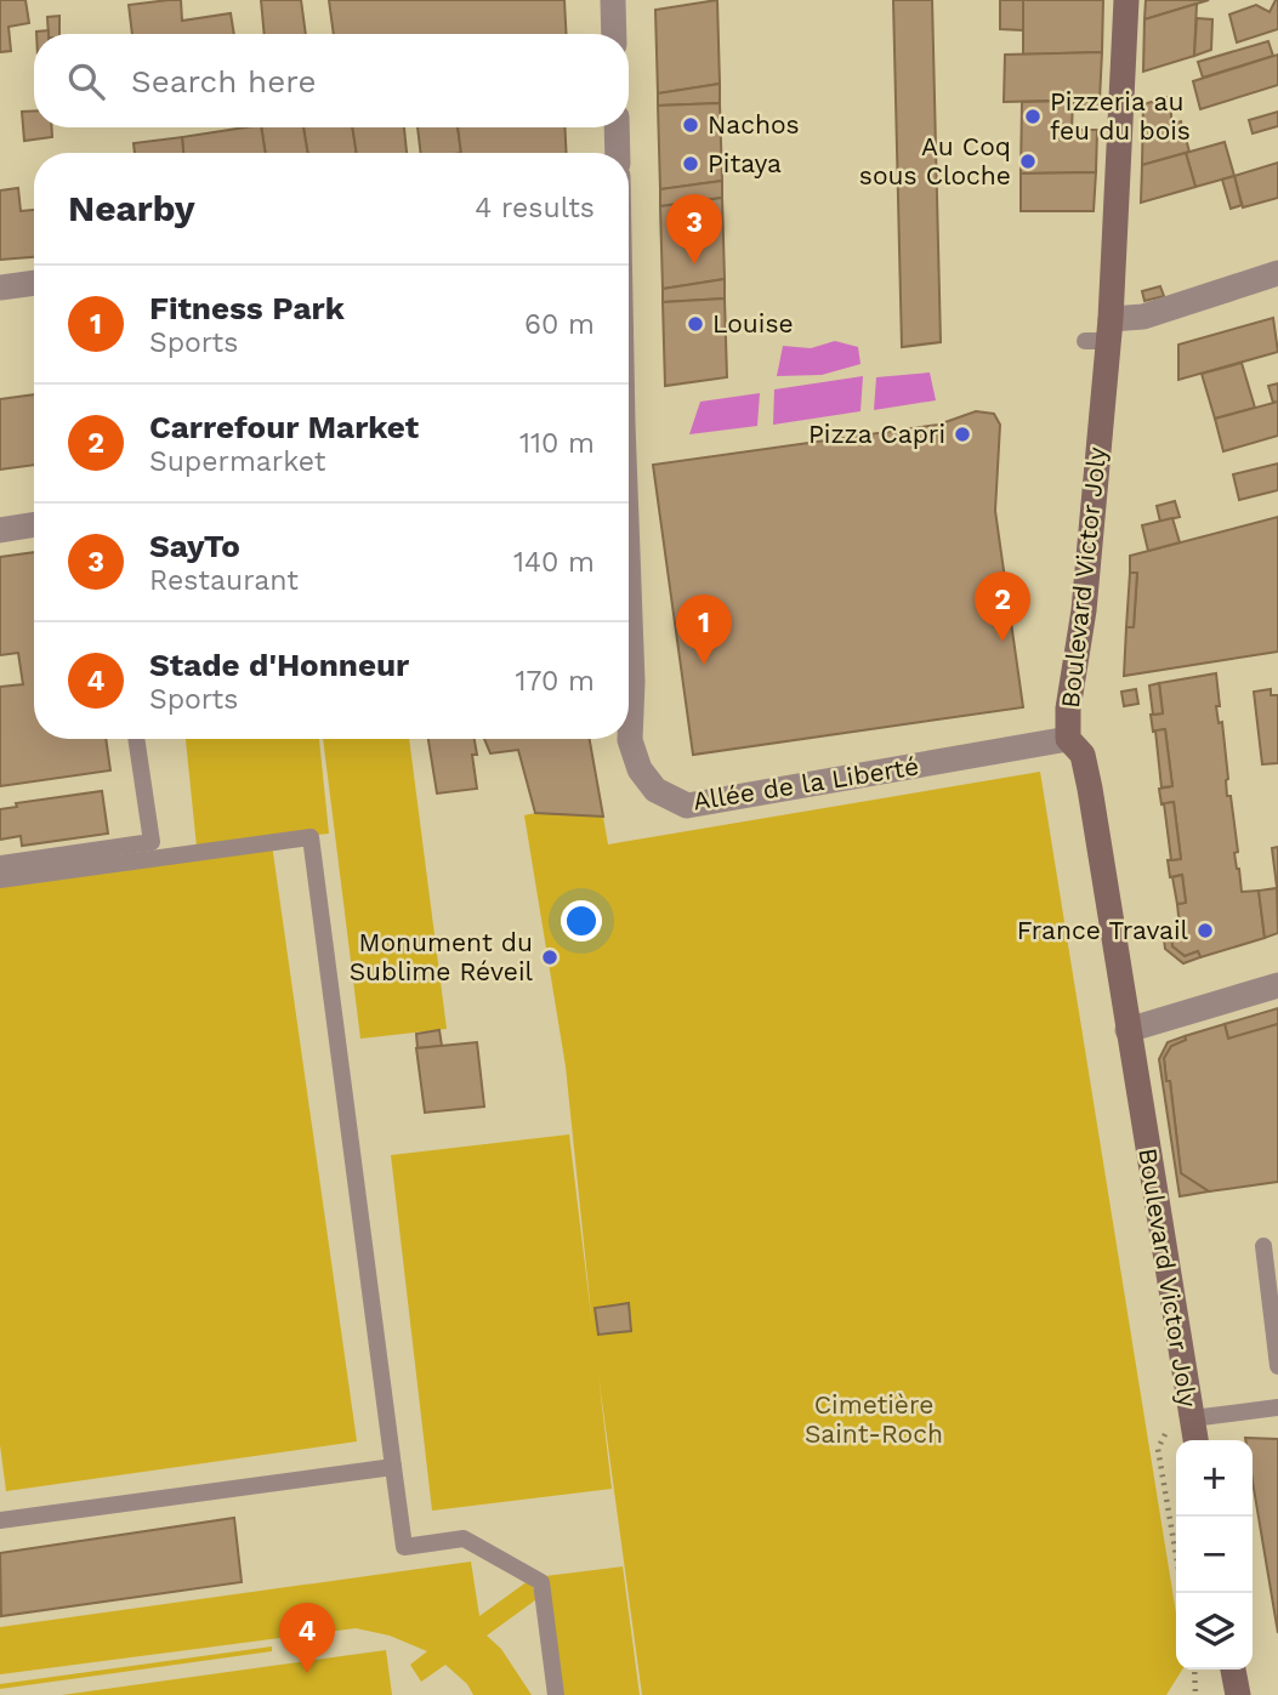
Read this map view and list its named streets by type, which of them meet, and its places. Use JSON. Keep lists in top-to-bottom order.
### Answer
{
  "streets": {
    "main road": ["Boulevard Victor Joly"],
    "street": ["Allée de la Liberté"]
  },
  "crossings": [
    ["Boulevard Victor Joly", "Allée de la Liberté"]
  ],
  "parks": ["Cimetière Saint-Roch"],
  "places": [
    "Pizzeria au feu du bois",
    "Nachos",
    "Au Coq sous Cloche",
    "Pitaya",
    "Louise",
    "Pizza Capri",
    "France Travail",
    "Monument du Sublime Réveil"
  ],
  "page": {
    "search": "Search here",
    "heading": ["Nearby", "4 results"],
    "pins": [
      "3",
      "2",
      "1",
      "4"
    ],
    "list": [
      {
        "mark": "1",
        "name": "Fitness Park",
        "note": "Sports",
        "value": "60 m"
      },
      {
        "mark": "2",
        "name": "Carrefour Market",
        "note": "Supermarket",
        "value": "110 m"
      },
      {
        "mark": "3",
        "name": "SayTo",
        "note": "Restaurant",
        "value": "140 m"
      },
      {
        "mark": "4",
        "name": "Stade d'Honneur",
        "note": "Sports",
        "value": "170 m"
      }
    ],
    "map_buttons": ["+", "−"]
  }
}
